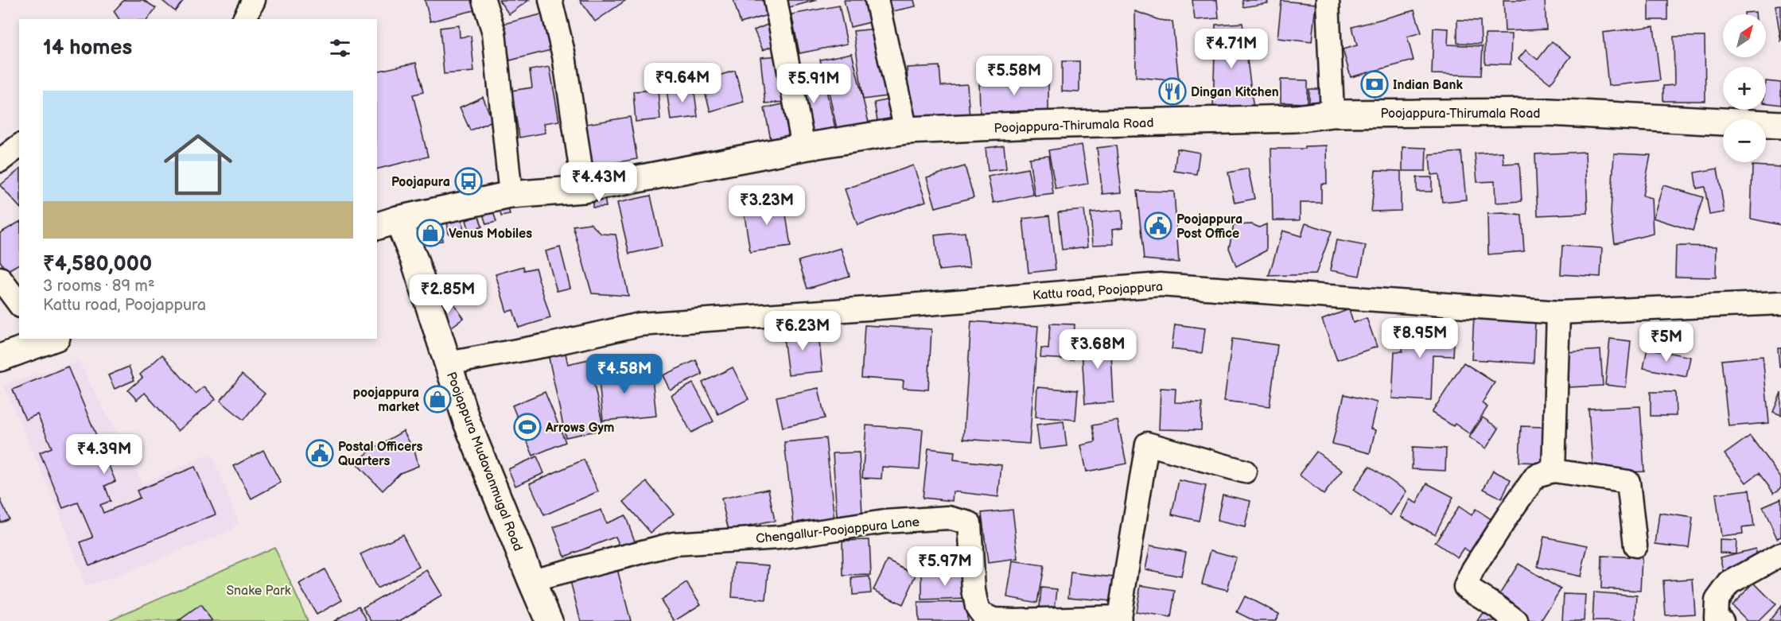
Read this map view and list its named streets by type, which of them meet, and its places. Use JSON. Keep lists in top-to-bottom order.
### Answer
{
  "streets": {
    "main road": ["Poojappura-Thirumala Road", "Poojappura Mudavanmugal Road"],
    "street": ["Kattu road, Poojappura", "Chengallur-Poojappura Lane"]
  },
  "crossings": [
    ["Poojappura-Thirumala Road", "Poojappura Mudavanmugal Road"],
    ["Kattu road, Poojappura", "Poojappura Mudavanmugal Road"],
    ["Poojappura Mudavanmugal Road", "Chengallur-Poojappura Lane"]
  ],
  "parks": ["Snake Park"],
  "places": {
    "bank": ["Indian Bank"],
    "restaurant": ["Dingan Kitchen"],
    "bus stop": ["Poojapura"],
    "public building": ["Poojappura Post Office", "Postal Officers Quarters"],
    "shop": ["Venus Mobiles", "poojappura market"],
    "sports": ["Arrows Gym"]
  },
  "north": "top right",
  "page": {
    "map_buttons": ["+", "−"],
    "heading": "14 homes",
    "price": [
      "₹4.71M",
      "₹5.58M",
      "₹9.64M",
      "₹5.91M",
      "₹4.43M",
      "₹3.23M",
      "₹2.85M",
      "₹6.23M",
      "₹8.95M",
      "₹5M",
      "₹3.68M",
      "₹4.58M",
      "₹4.39M",
      "₹5.97M"
    ],
    "list": [
      {
        "name": "₹4,580,000",
        "note": "3 rooms · 89 m² · Kattu road, Poojappura"
      }
    ]
  }
}
